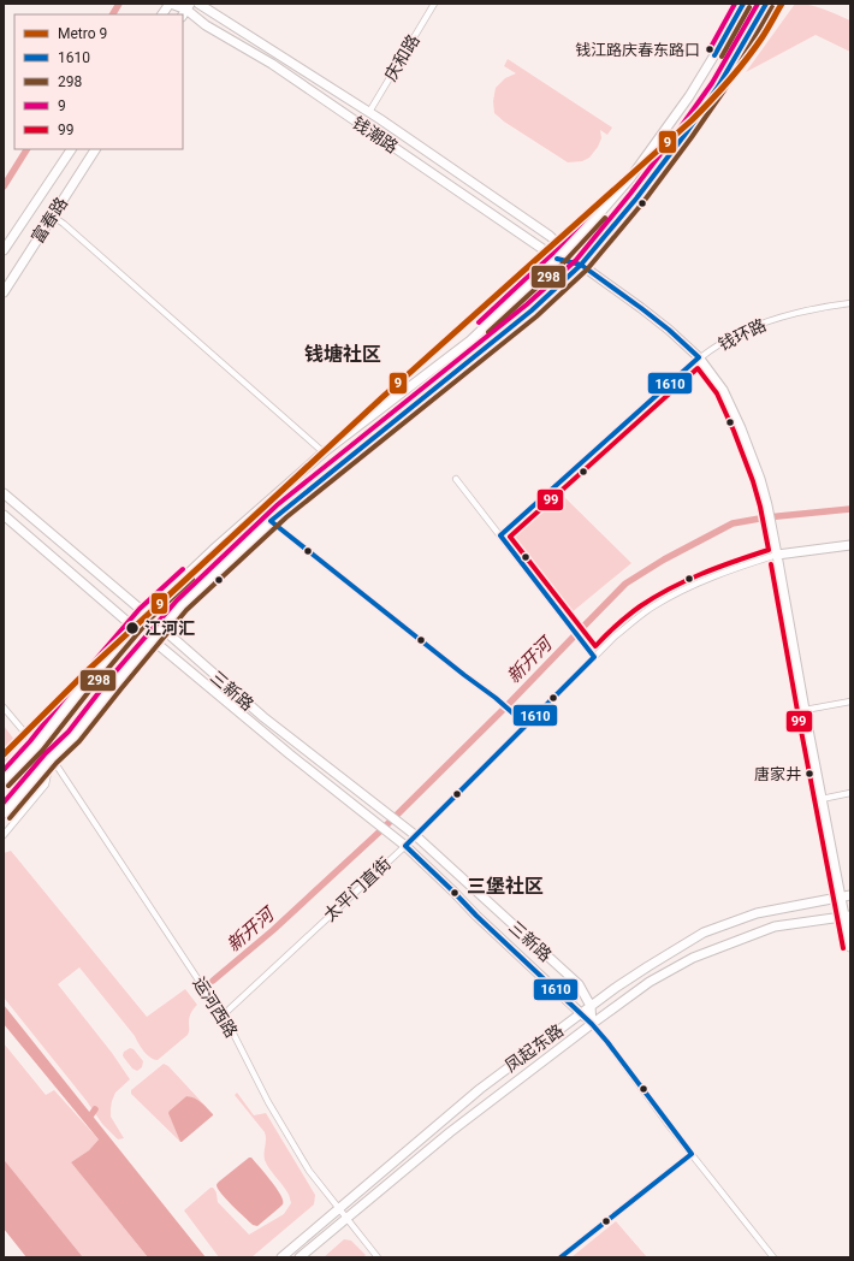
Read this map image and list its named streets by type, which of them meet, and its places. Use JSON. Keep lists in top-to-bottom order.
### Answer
{
  "streets": {
    "main road": [
      "钱潮路",
      "富春路",
      "三新路",
      "太平门直街",
      "凤起东路"
    ],
    "street": ["庆和路", "钱环路", "运河西路"]
  },
  "crossings": [
    ["庆和路", "钱潮路"],
    ["钱潮路", "钱环路"],
    ["钱潮路", "太平门直街"],
    ["钱潮路", "凤起东路"],
    ["三新路", "太平门直街"],
    ["三新路", "凤起东路"],
    ["太平门直街", "运河西路"],
    ["运河西路", "凤起东路"]
  ],
  "districts": ["钱塘社区", "三堡社区"],
  "water": ["新开河"],
  "places": ["钱江路庆春东路口", "江河汇", "唐家井"],
  "lines": [
    "metro line 9",
    "transit line 1610",
    "transit line 9",
    "transit line 298",
    "transit line 99"
  ],
  "legend": [
    "Metro 9",
    "1610",
    "298",
    "9",
    "99"
  ]
}
